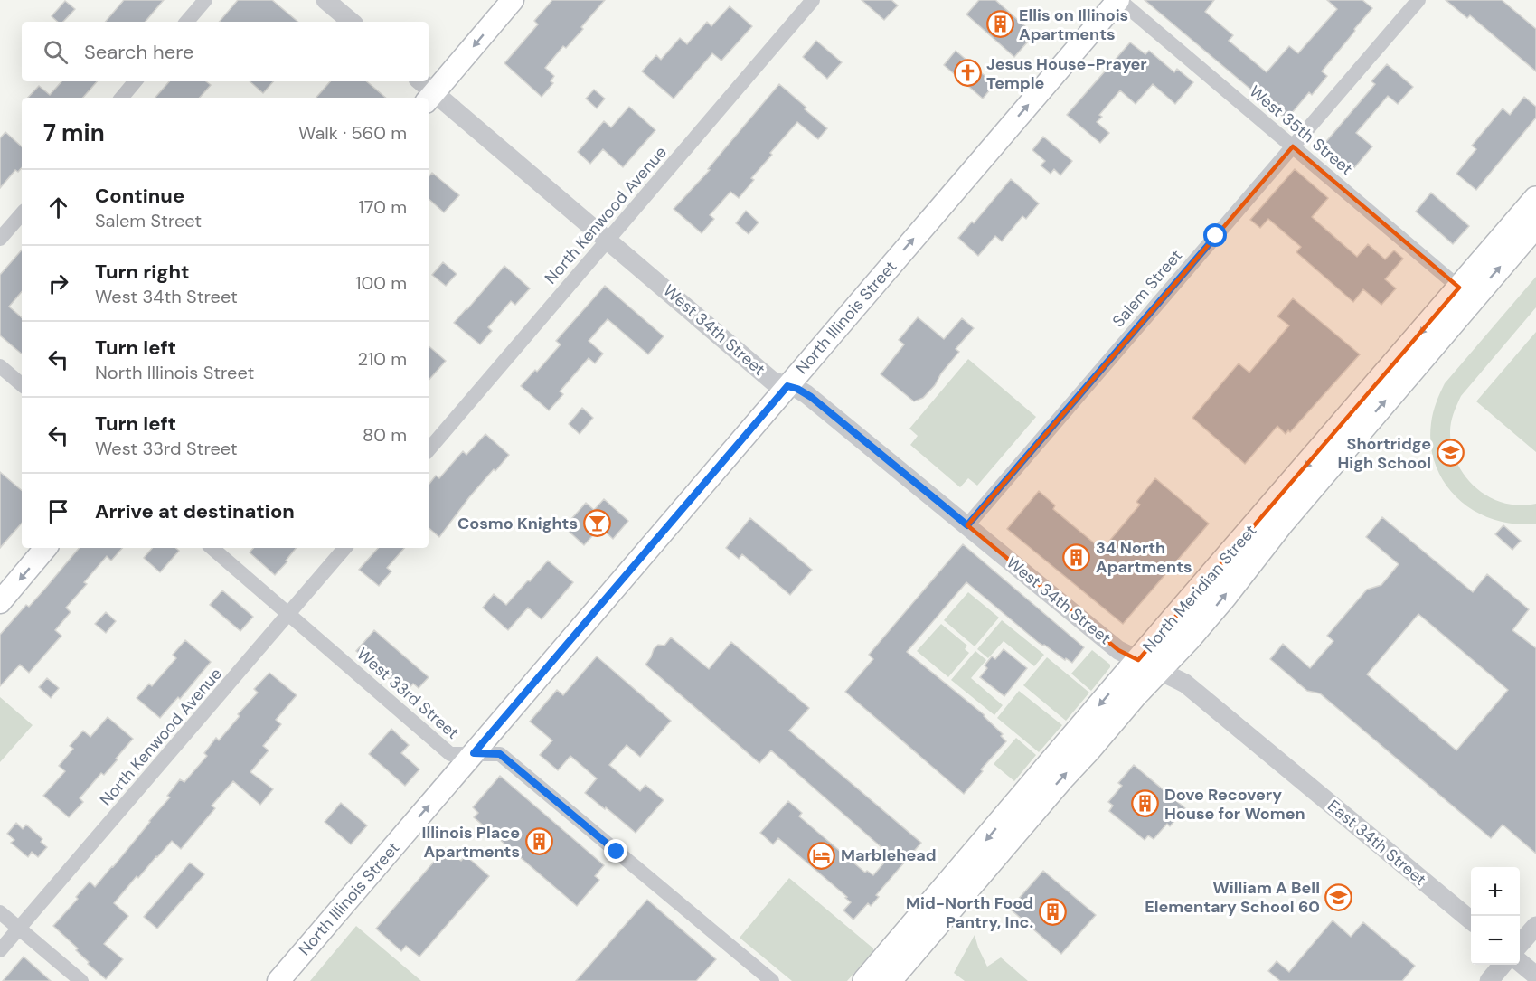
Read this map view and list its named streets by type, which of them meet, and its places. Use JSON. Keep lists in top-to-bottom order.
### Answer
{
  "streets": {
    "main road": ["North Illinois Street", "North Meridian Street"],
    "street": [
      "West 35th Street",
      "North Kenwood Avenue",
      "Salem Street",
      "West 34th Street",
      "West 33rd Street",
      "East 34th Street"
    ]
  },
  "crossings": [
    ["West 35th Street", "Salem Street"],
    ["West 35th Street", "North Illinois Street"],
    ["West 35th Street", "North Meridian Street"],
    ["North Kenwood Avenue", "West 34th Street"],
    ["North Kenwood Avenue", "West 33rd Street"],
    ["Salem Street", "West 34th Street"],
    ["North Illinois Street", "West 34th Street"],
    ["North Illinois Street", "West 33rd Street"],
    ["West 34th Street", "North Meridian Street"],
    ["West 34th Street", "East 34th Street"],
    ["North Meridian Street", "East 34th Street"]
  ],
  "one_way": ["North Illinois Street"],
  "places": {
    "building": [
      "Ellis on Illinois Apartments",
      "34 North Apartments",
      "Dove Recovery House for Women",
      "Illinois Place Apartments",
      "Mid-North Food Pantry, Inc."
    ],
    "church": ["Jesus House-Prayer Temple"],
    "school or university": ["Shortridge High School", "William A Bell Elementary School 60"],
    "bar": ["Cosmo Knights"],
    "hotel": ["Marblehead"]
  },
  "page": {
    "search": "Search here",
    "heading": ["7 min", "Walk · 560 m"],
    "list": [
      ["Continue", "Salem Street", "170 m"],
      ["Turn right", "West 34th Street", "100 m"],
      ["Turn left", "North Illinois Street", "210 m"],
      ["Turn left", "West 33rd Street", "80 m"],
      "Arrive at destination"
    ],
    "map_buttons": ["+", "−"]
  }
}
